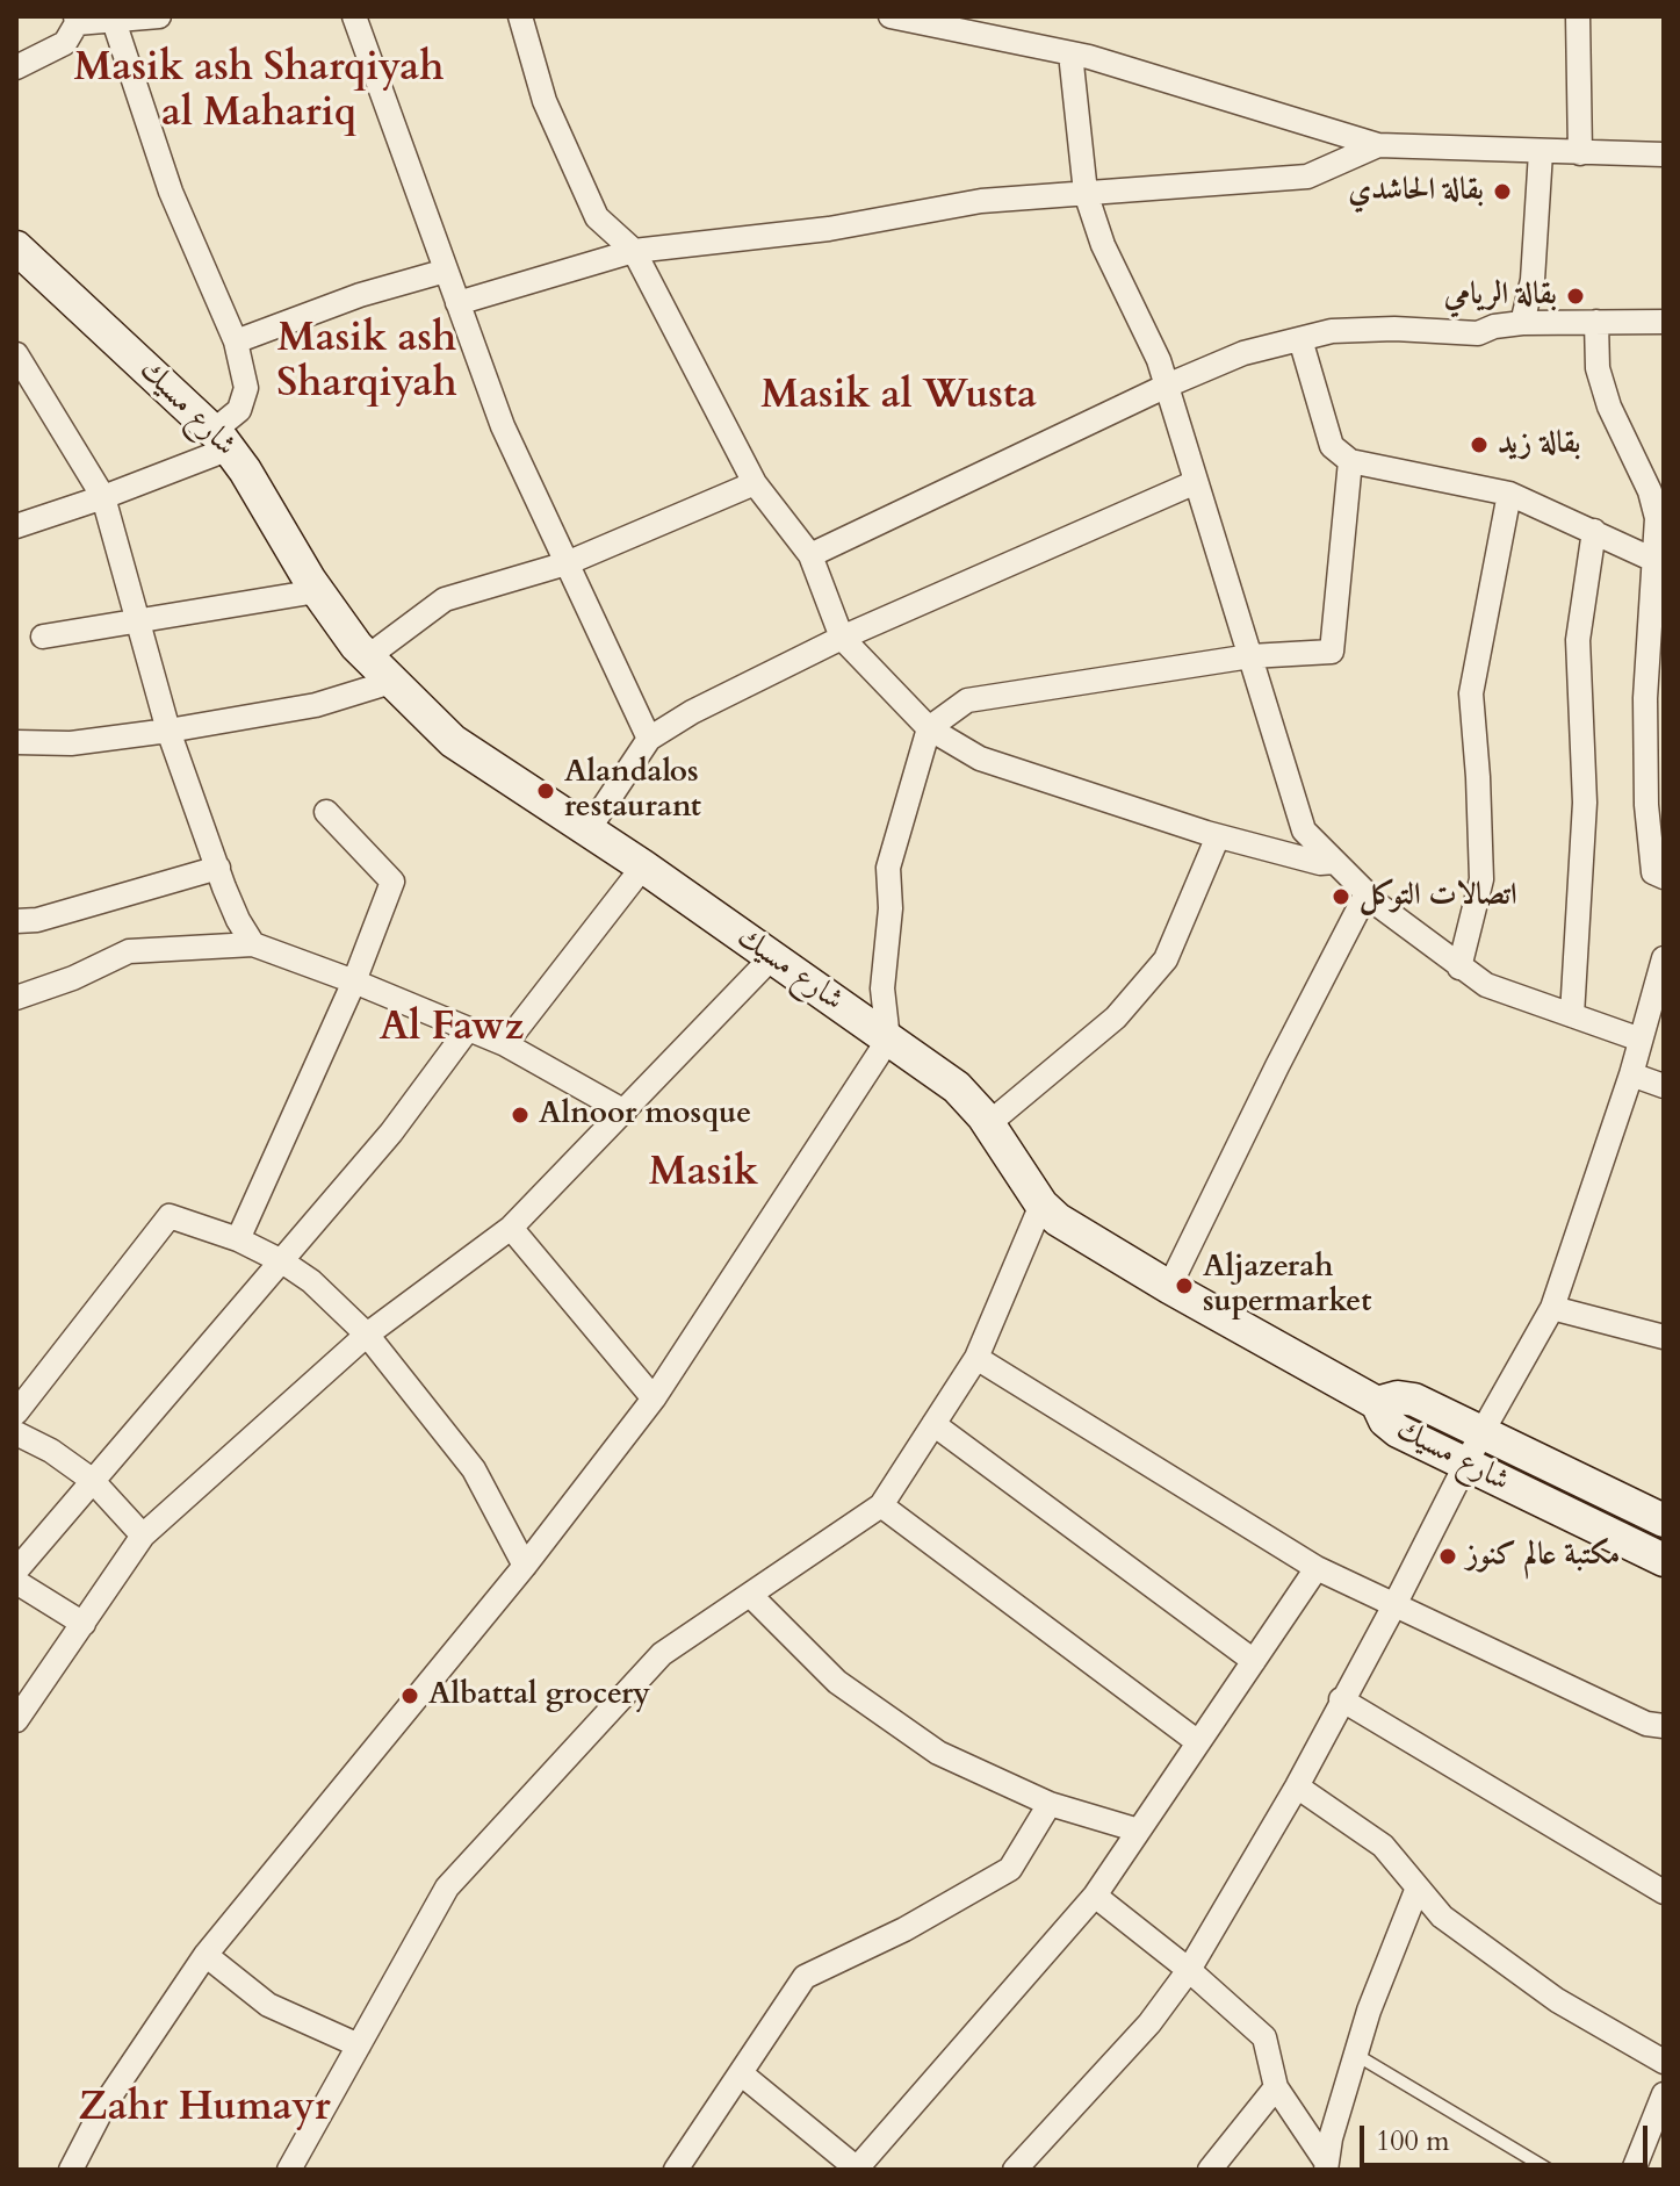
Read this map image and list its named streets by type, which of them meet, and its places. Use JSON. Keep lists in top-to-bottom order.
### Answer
{
  "streets": {
    "street": ["شارع مسيك"]
  },
  "districts": [
    "Masik ash Sharqiyah al Mahariq",
    "Masik ash Sharqiyah",
    "Masik al Wusta",
    "Al Fawz",
    "Masik",
    "Zahr Humayr"
  ],
  "places": [
    "بقالة الحاشدي",
    "بقالة الريامي",
    "بقالة زيد",
    "Alandalos restaurant",
    "اتصالات التوكل",
    "Alnoor mosque",
    "Aljazerah supermarket",
    "مكتبة عالم كنوز",
    "Albattal grocery"
  ],
  "scale_bar": "100 m"
}
